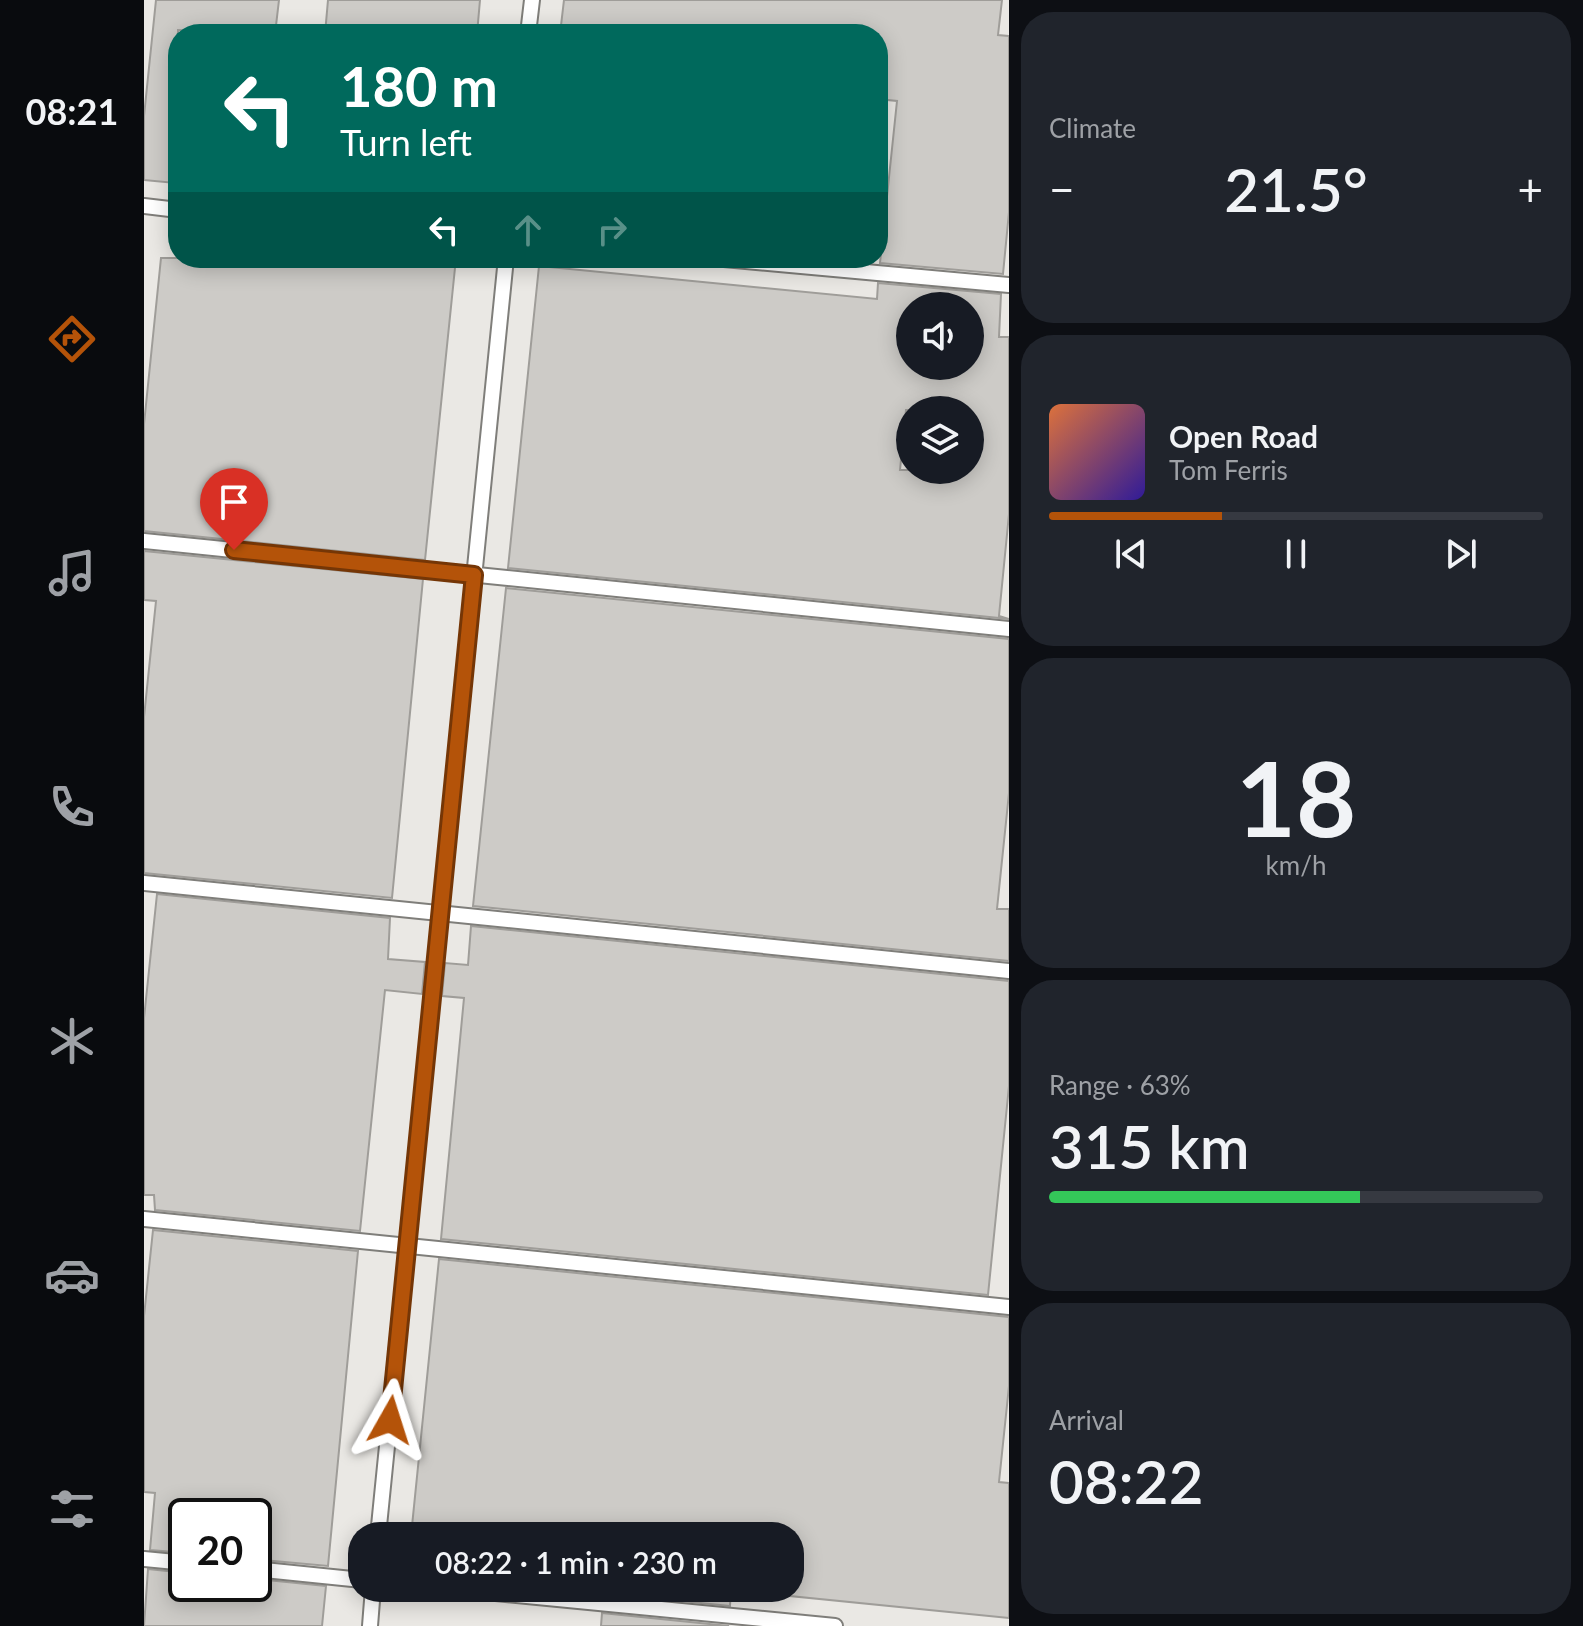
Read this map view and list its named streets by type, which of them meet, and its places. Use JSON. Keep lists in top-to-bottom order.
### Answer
{
  "page": {
    "tabs": "08:21",
    "tile": [
      "Climate",
      ["18", "km/h"],
      ["Range · 63%", "315 km"],
      ["Arrival", "08:22"]
    ],
    "turn": ["180 m", "Turn left"],
    "heat": ["−", "21.5°", "+"],
    "song": ["Open Road", "Tom Ferris"],
    "limit": "20",
    "trip": "08:22 · 1 min · 230 m"
  }
}
